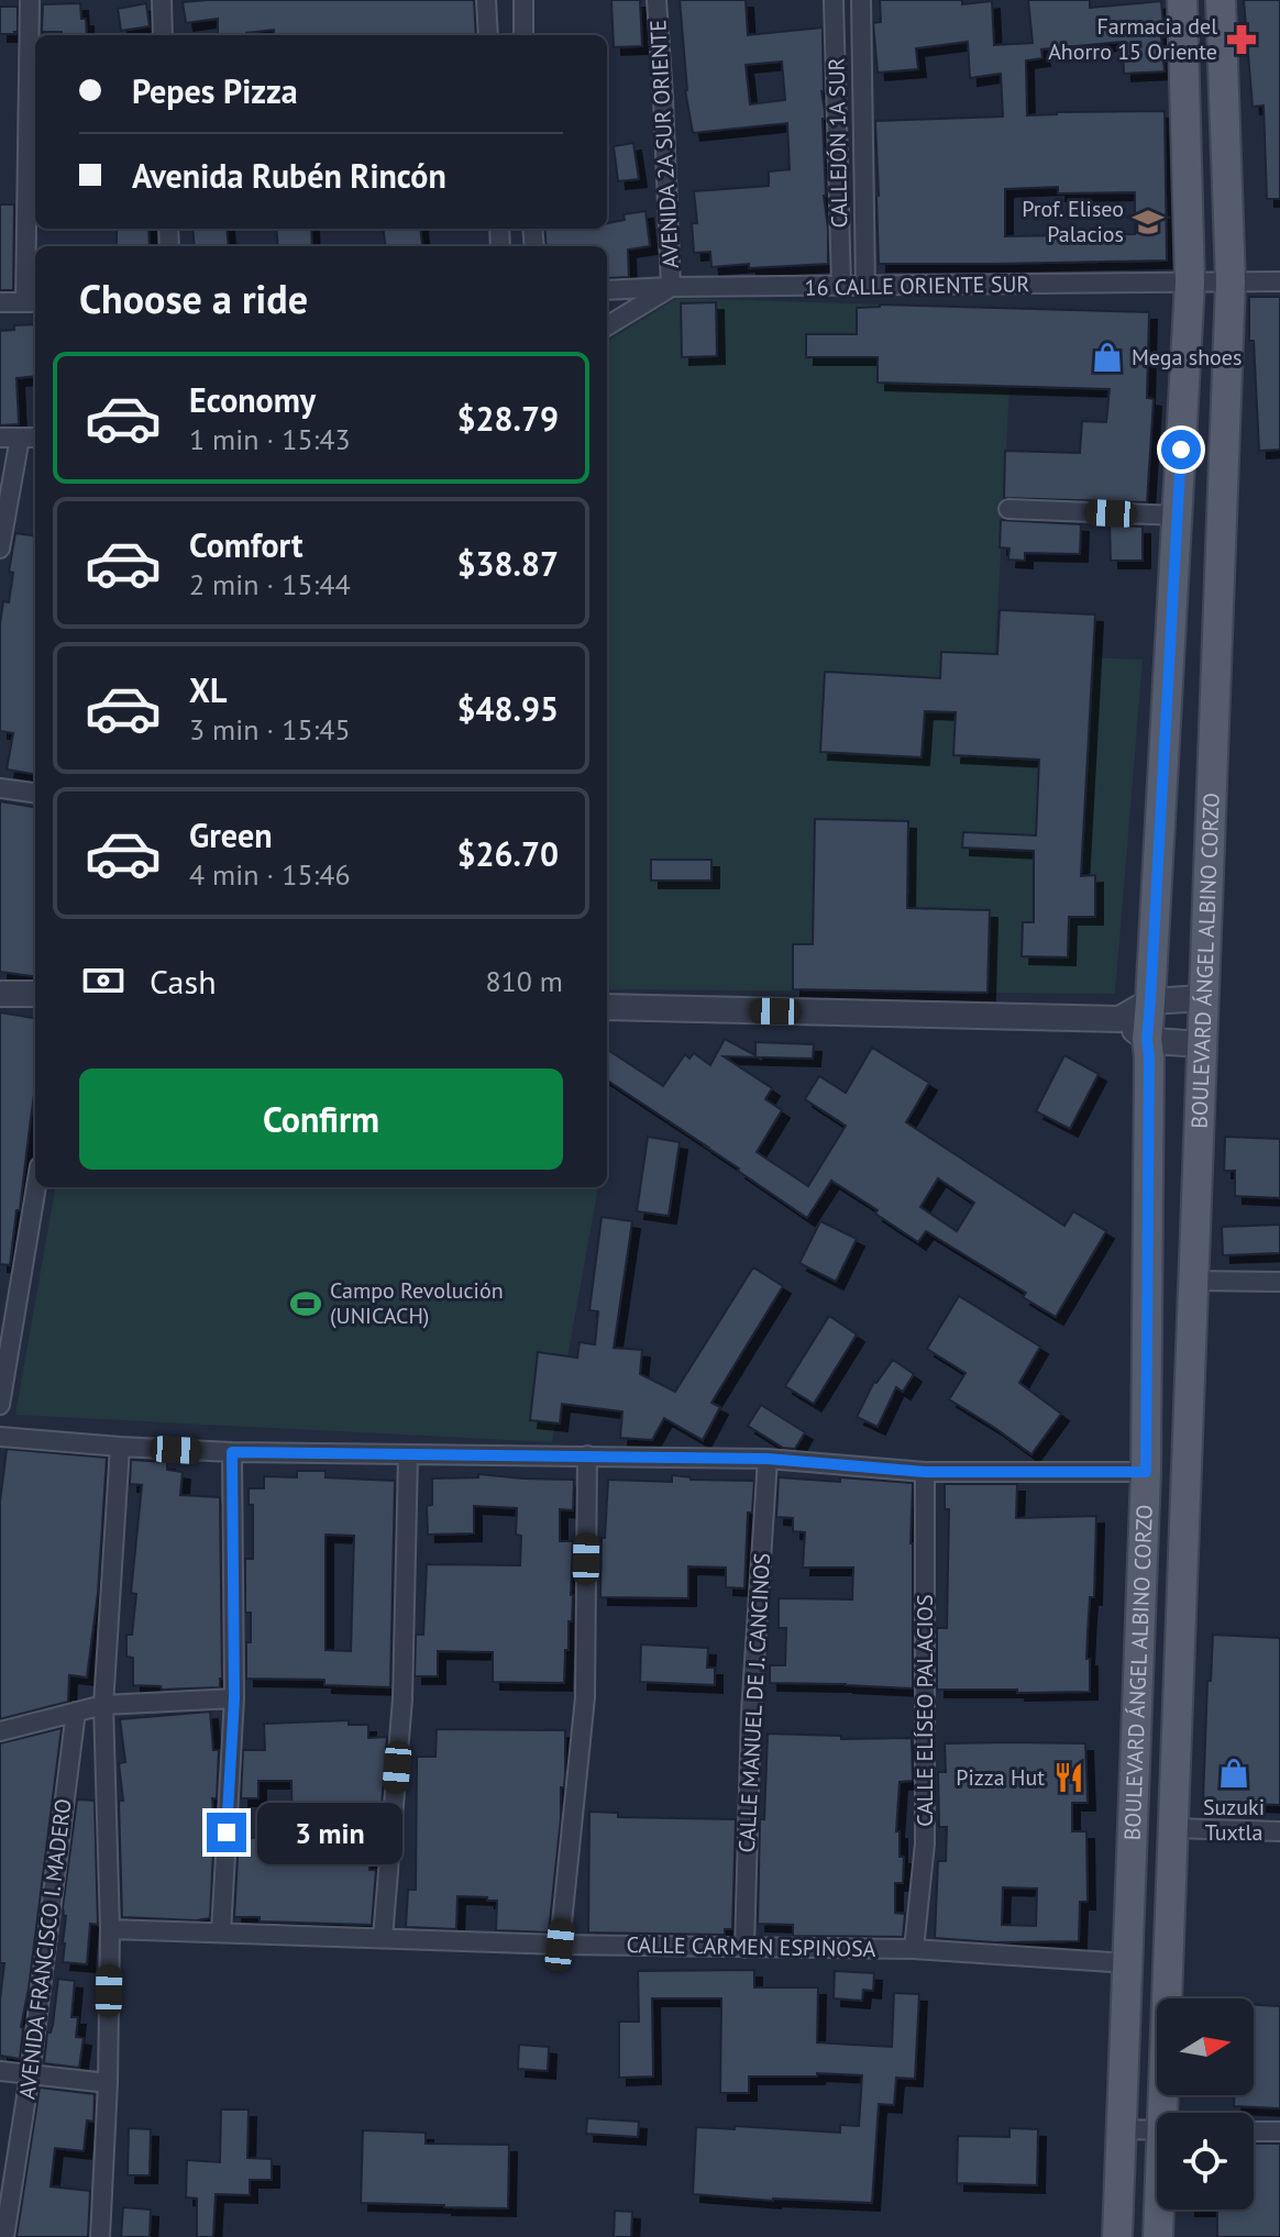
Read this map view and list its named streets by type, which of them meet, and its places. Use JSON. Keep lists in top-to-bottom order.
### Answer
{
  "streets": {
    "main road": ["BOULEVARD ÁNGEL ALBINO CORZO"],
    "street": [
      "CALLEJÓN 1A SUR",
      "AVENIDA 2A SUR ORIENTE",
      "16 CALLE ORIENTE SUR",
      "CALLE MANUEL DE J. CANCINOS",
      "CALLE ELÍSEO PALACIOS",
      "CALLE CARMEN ESPINOSA",
      "AVENIDA FRANCISCO I. MADERO"
    ]
  },
  "crossings": [
    ["CALLEJÓN 1A SUR", "16 CALLE ORIENTE SUR"],
    ["AVENIDA 2A SUR ORIENTE", "16 CALLE ORIENTE SUR"],
    ["16 CALLE ORIENTE SUR", "BOULEVARD ÁNGEL ALBINO CORZO"],
    ["BOULEVARD ÁNGEL ALBINO CORZO", "CALLE CARMEN ESPINOSA"],
    ["CALLE MANUEL DE J. CANCINOS", "CALLE CARMEN ESPINOSA"],
    ["CALLE ELÍSEO PALACIOS", "CALLE CARMEN ESPINOSA"]
  ],
  "places": {
    "pharmacy": ["Farmacia del Ahorro 15 Oriente"],
    "school or university": ["Prof. Eliseo Palacios"],
    "shop": ["Mega shoes", "Suzuki Tuxtla"],
    "sports": ["Campo Revolución (UNICACH)"],
    "restaurant": ["Pizza Hut"]
  },
  "north": "right",
  "page": {
    "banner": ["Pepes Pizza", "Avenida Rubén Rincón"],
    "heading": "Choose a ride",
    "list": [
      {
        "name": "Economy",
        "note": "1 min · 15:43",
        "value": "$28.79"
      },
      {
        "name": "Comfort",
        "note": "2 min · 15:44",
        "value": "$38.87"
      },
      {
        "name": "XL",
        "note": "3 min · 15:45",
        "value": "$48.95"
      },
      {
        "name": "Green",
        "note": "4 min · 15:46",
        "value": "$26.70"
      }
    ],
    "pay": ["Cash", "810 m"],
    "buttons": "Confirm",
    "bubble": "3 min"
  }
}
